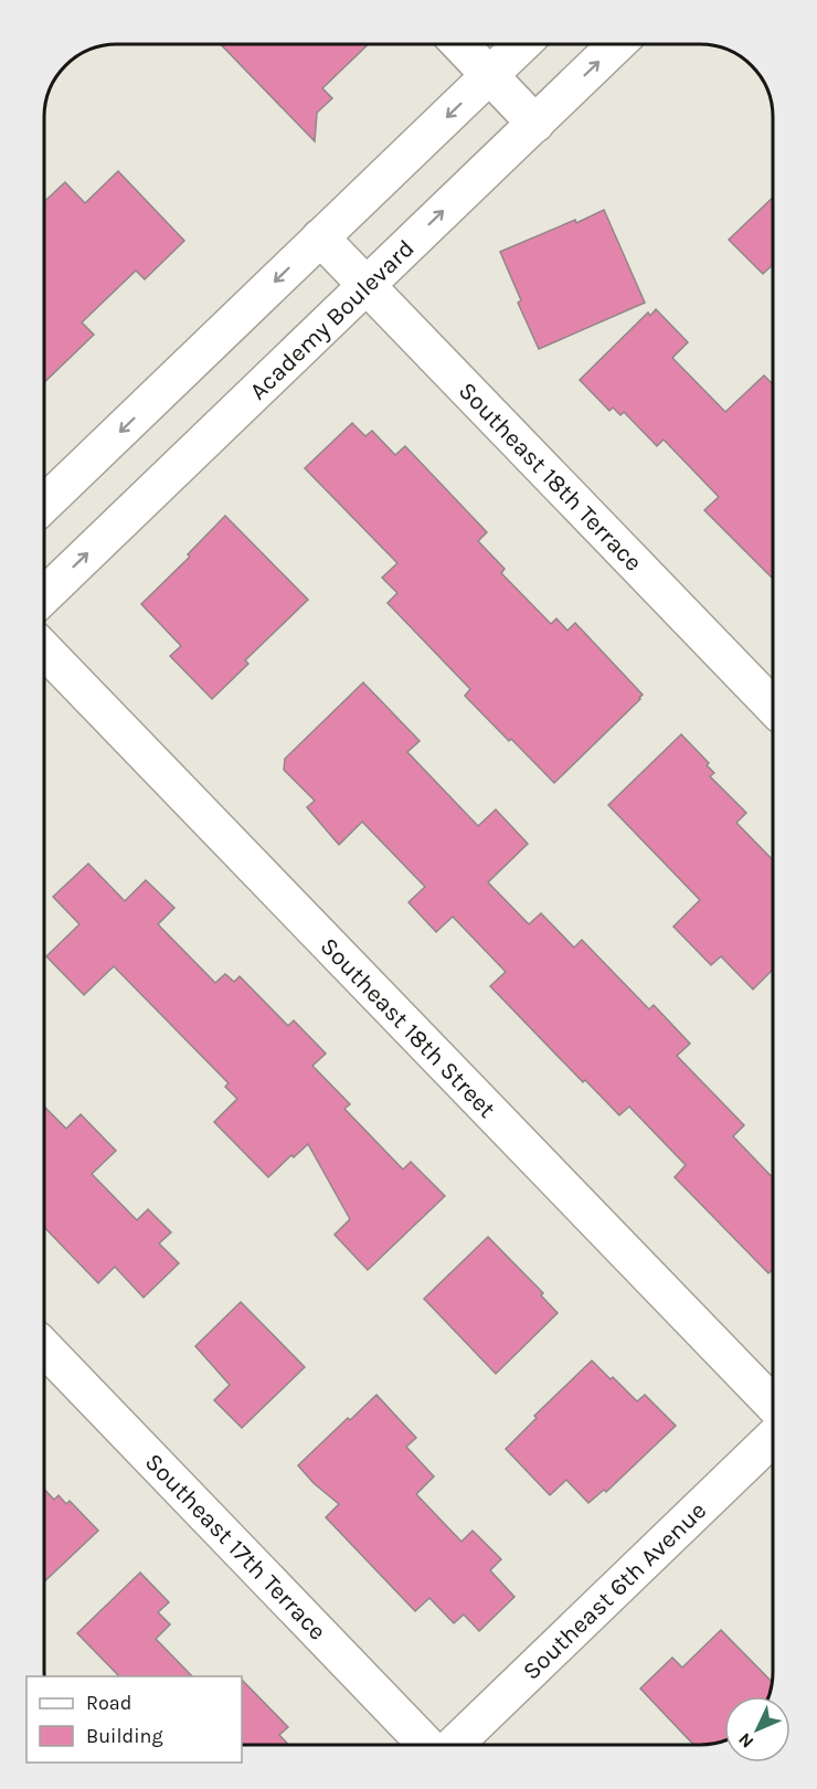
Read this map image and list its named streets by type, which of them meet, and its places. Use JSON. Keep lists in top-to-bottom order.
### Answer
{
  "streets": {
    "street": [
      "Academy Boulevard",
      "Southeast 18th Terrace",
      "Southeast 18th Street",
      "Southeast 17th Terrace",
      "Southeast 6th Avenue"
    ]
  },
  "crossings": [
    ["Academy Boulevard", "Southeast 18th Terrace"]
  ],
  "legend": ["Road", "Building"],
  "north": "bottom left"
}
